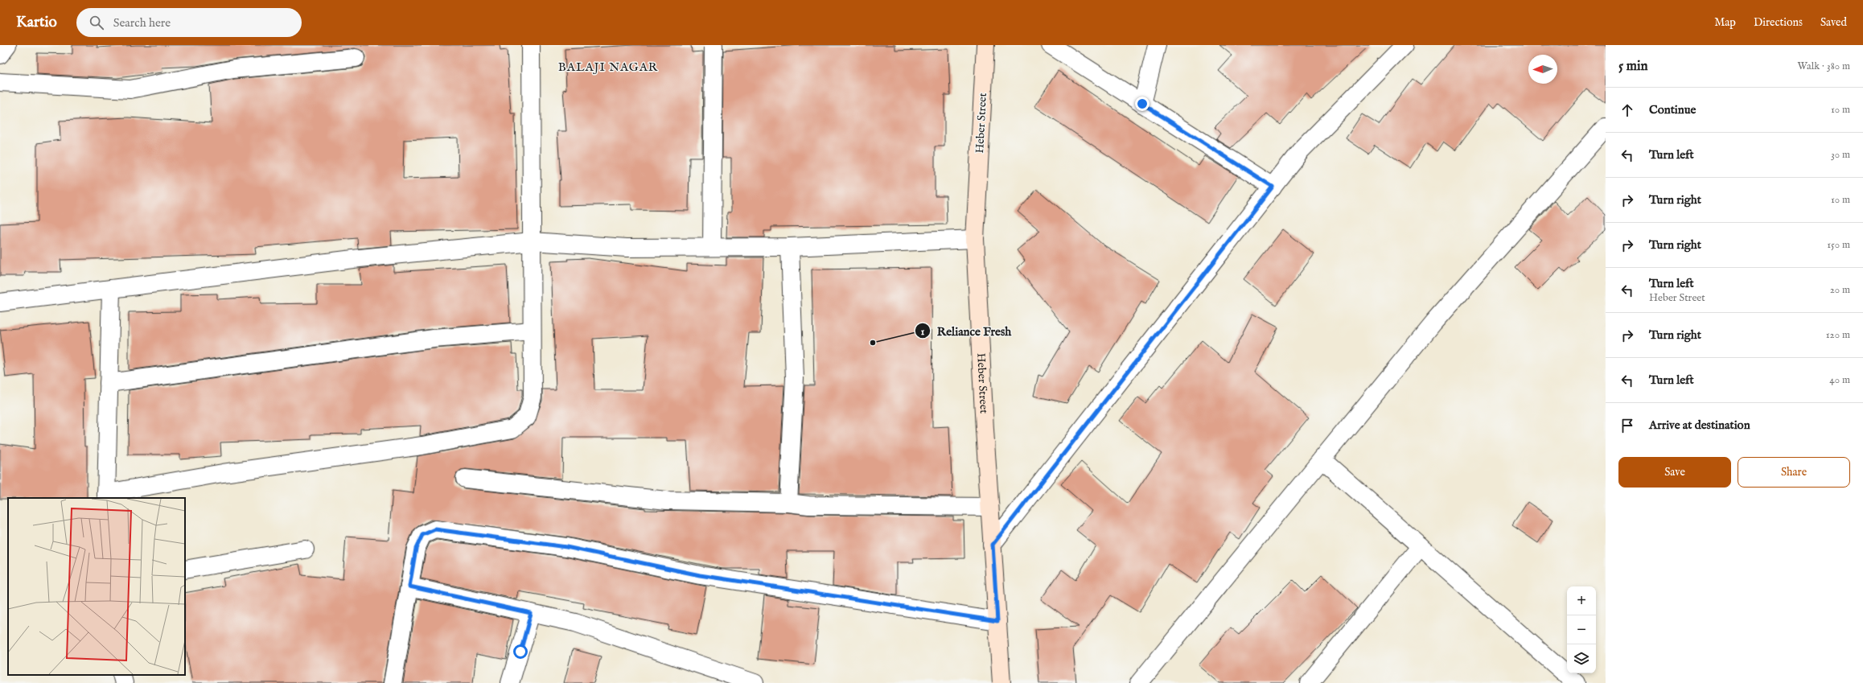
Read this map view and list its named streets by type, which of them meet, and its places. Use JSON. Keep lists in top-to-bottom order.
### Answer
{
  "streets": {
    "street": ["Heber Street"]
  },
  "districts": ["BALAJI NAGAR"],
  "places": ["Reliance Fresh"],
  "north": "left",
  "page": {
    "header": "Kartio",
    "search": "Search here",
    "nav": ["Map", "Directions", "Saved"],
    "heading": ["5 min", "Walk · 380 m"],
    "list": [
      ["Continue", "10 m"],
      ["Turn left", "30 m"],
      ["Turn right", "10 m"],
      ["Turn right", "150 m"],
      ["Turn left", "Heber Street", "20 m"],
      ["Turn right", "120 m"],
      ["Turn left", "40 m"],
      "Arrive at destination"
    ],
    "buttons": ["Save", "Share"],
    "map_buttons": ["+", "−"]
  }
}
